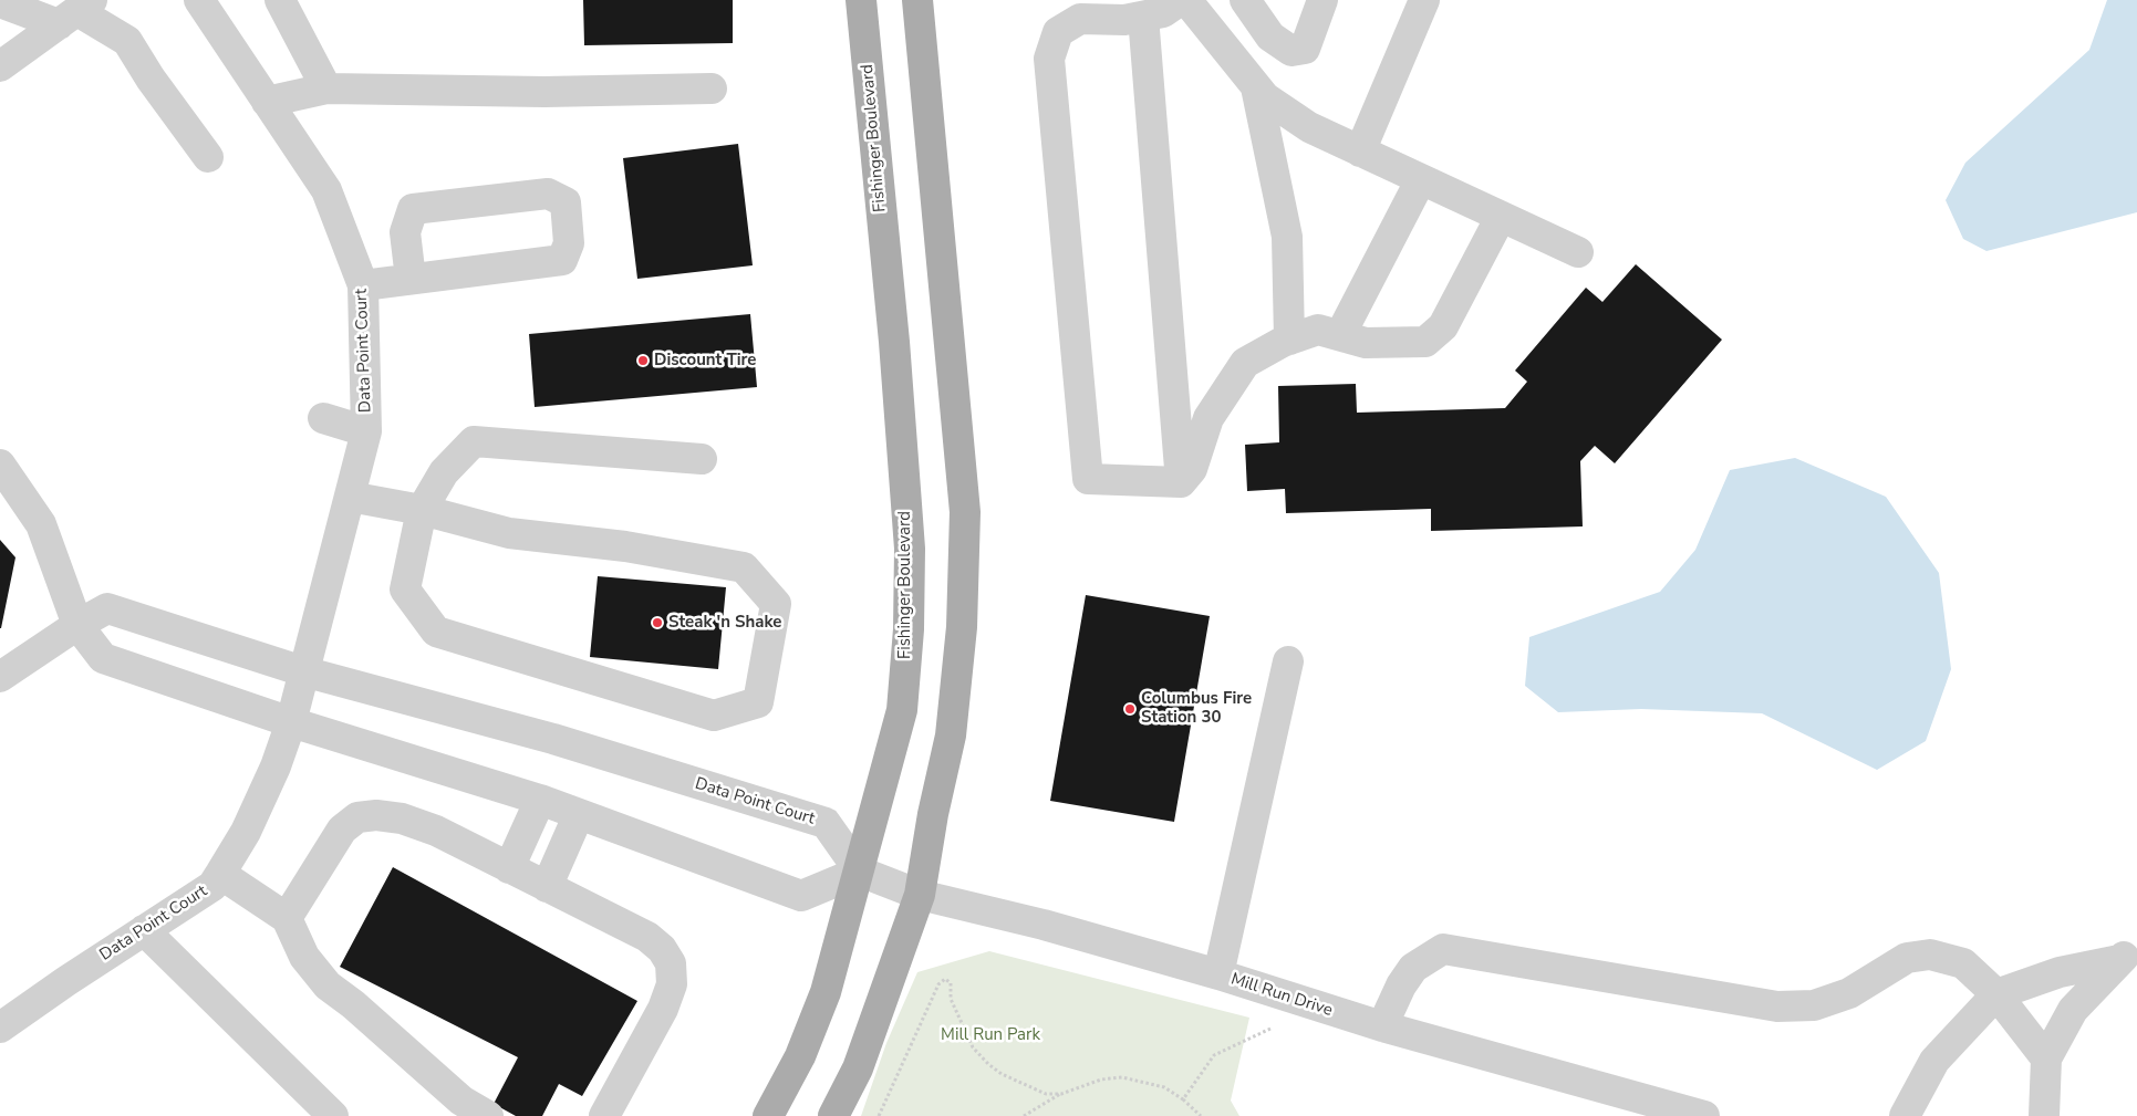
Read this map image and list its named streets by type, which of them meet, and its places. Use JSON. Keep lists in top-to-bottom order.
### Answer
{
  "streets": {
    "main road": ["Fishinger Boulevard"],
    "street": ["Data Point Court", "Mill Run Drive"]
  },
  "crossings": [
    ["Fishinger Boulevard", "Data Point Court"],
    ["Fishinger Boulevard", "Mill Run Drive"],
    ["Data Point Court", "Mill Run Drive"]
  ],
  "parks": ["Mill Run Park"],
  "places": ["Discount Tire", "Steak 'n Shake", "Columbus Fire Station 30"]
}
